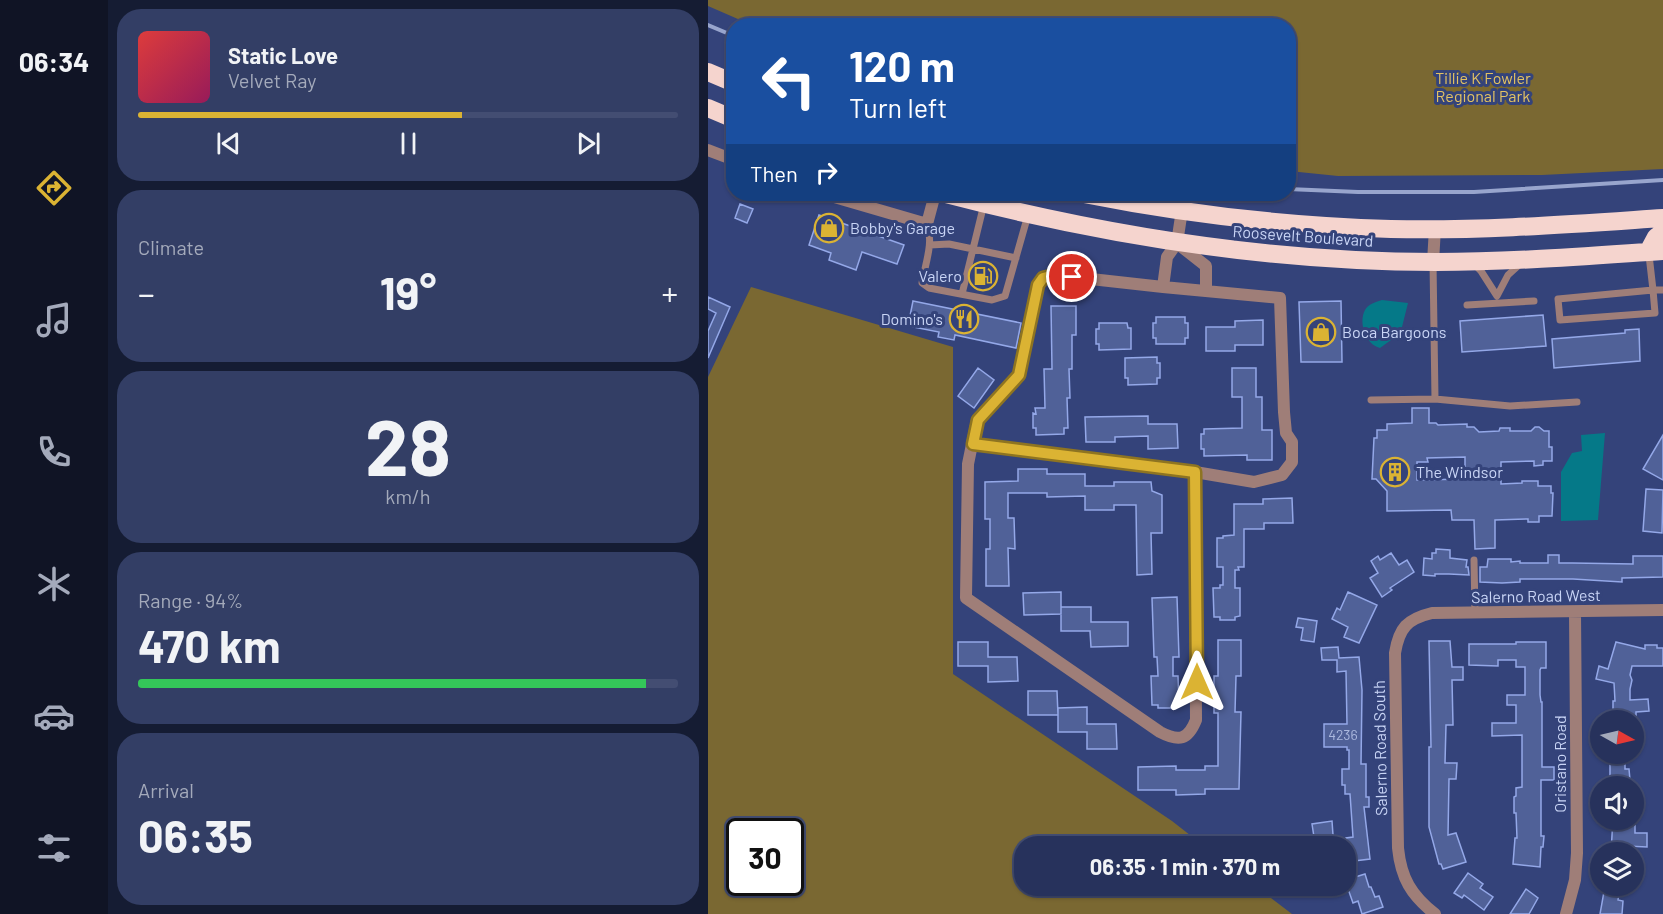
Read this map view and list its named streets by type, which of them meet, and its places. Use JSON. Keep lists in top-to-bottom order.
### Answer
{
  "streets": {
    "highway": ["Roosevelt Boulevard"],
    "street": ["Salerno Road West", "Salerno Road South", "Oristano Road"]
  },
  "crossings": [
    ["Salerno Road West", "Salerno Road South"],
    ["Salerno Road West", "Oristano Road"]
  ],
  "parks": ["Tillie K Fowler Regional Park"],
  "places": {
    "shop": ["Bobby's Garage", "Boca Bargoons"],
    "fuel station": ["Valero"],
    "restaurant": ["Domino's"],
    "building": ["The Windsor"]
  },
  "house_numbers": ["4236"],
  "north": "right",
  "page": {
    "tabs": "06:34",
    "turn": ["120 m", "Turn left"],
    "song": ["Static Love", "Velvet Ray"],
    "then": "Then",
    "tile": [
      "Climate",
      ["28", "km/h"],
      ["Range · 94%", "470 km"],
      ["Arrival", "06:35"]
    ],
    "heat": ["−", "19°", "+"],
    "limit": "30",
    "trip": "06:35 · 1 min · 370 m"
  }
}
